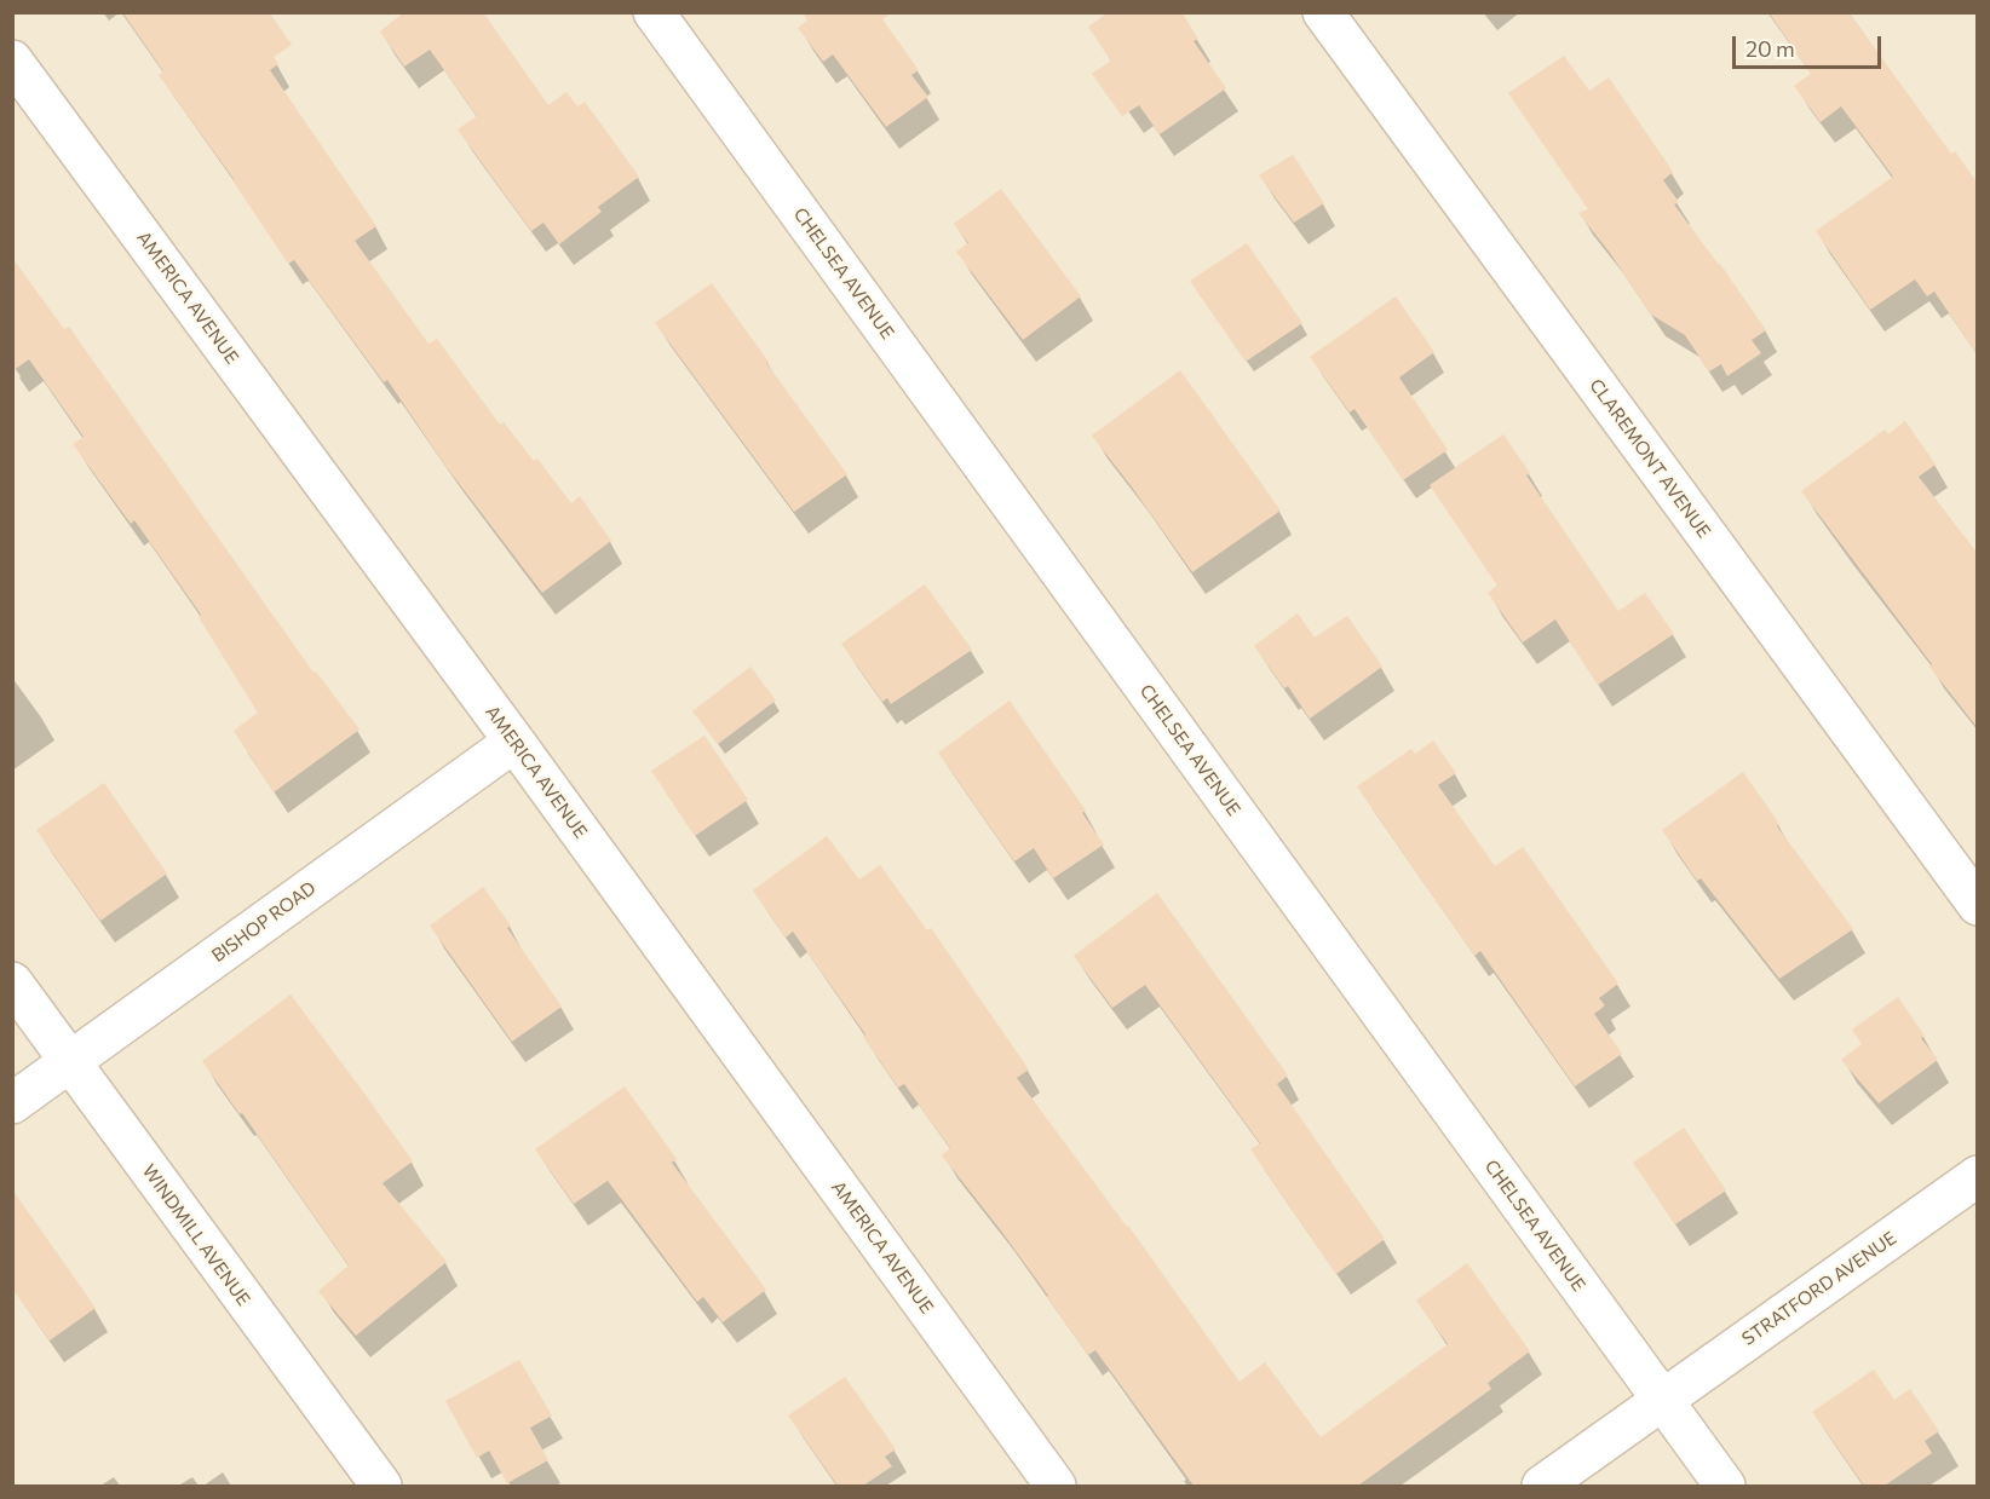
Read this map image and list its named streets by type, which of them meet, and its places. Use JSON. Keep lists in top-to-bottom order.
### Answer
{
  "streets": {
    "street": [
      "CHELSEA AVENUE",
      "AMERICA AVENUE",
      "CLAREMONT AVENUE",
      "BISHOP ROAD",
      "WINDMILL AVENUE",
      "STRATFORD AVENUE"
    ]
  },
  "crossings": [
    ["CHELSEA AVENUE", "STRATFORD AVENUE"],
    ["AMERICA AVENUE", "BISHOP ROAD"],
    ["BISHOP ROAD", "WINDMILL AVENUE"]
  ],
  "scale_bar": "20 m"
}
